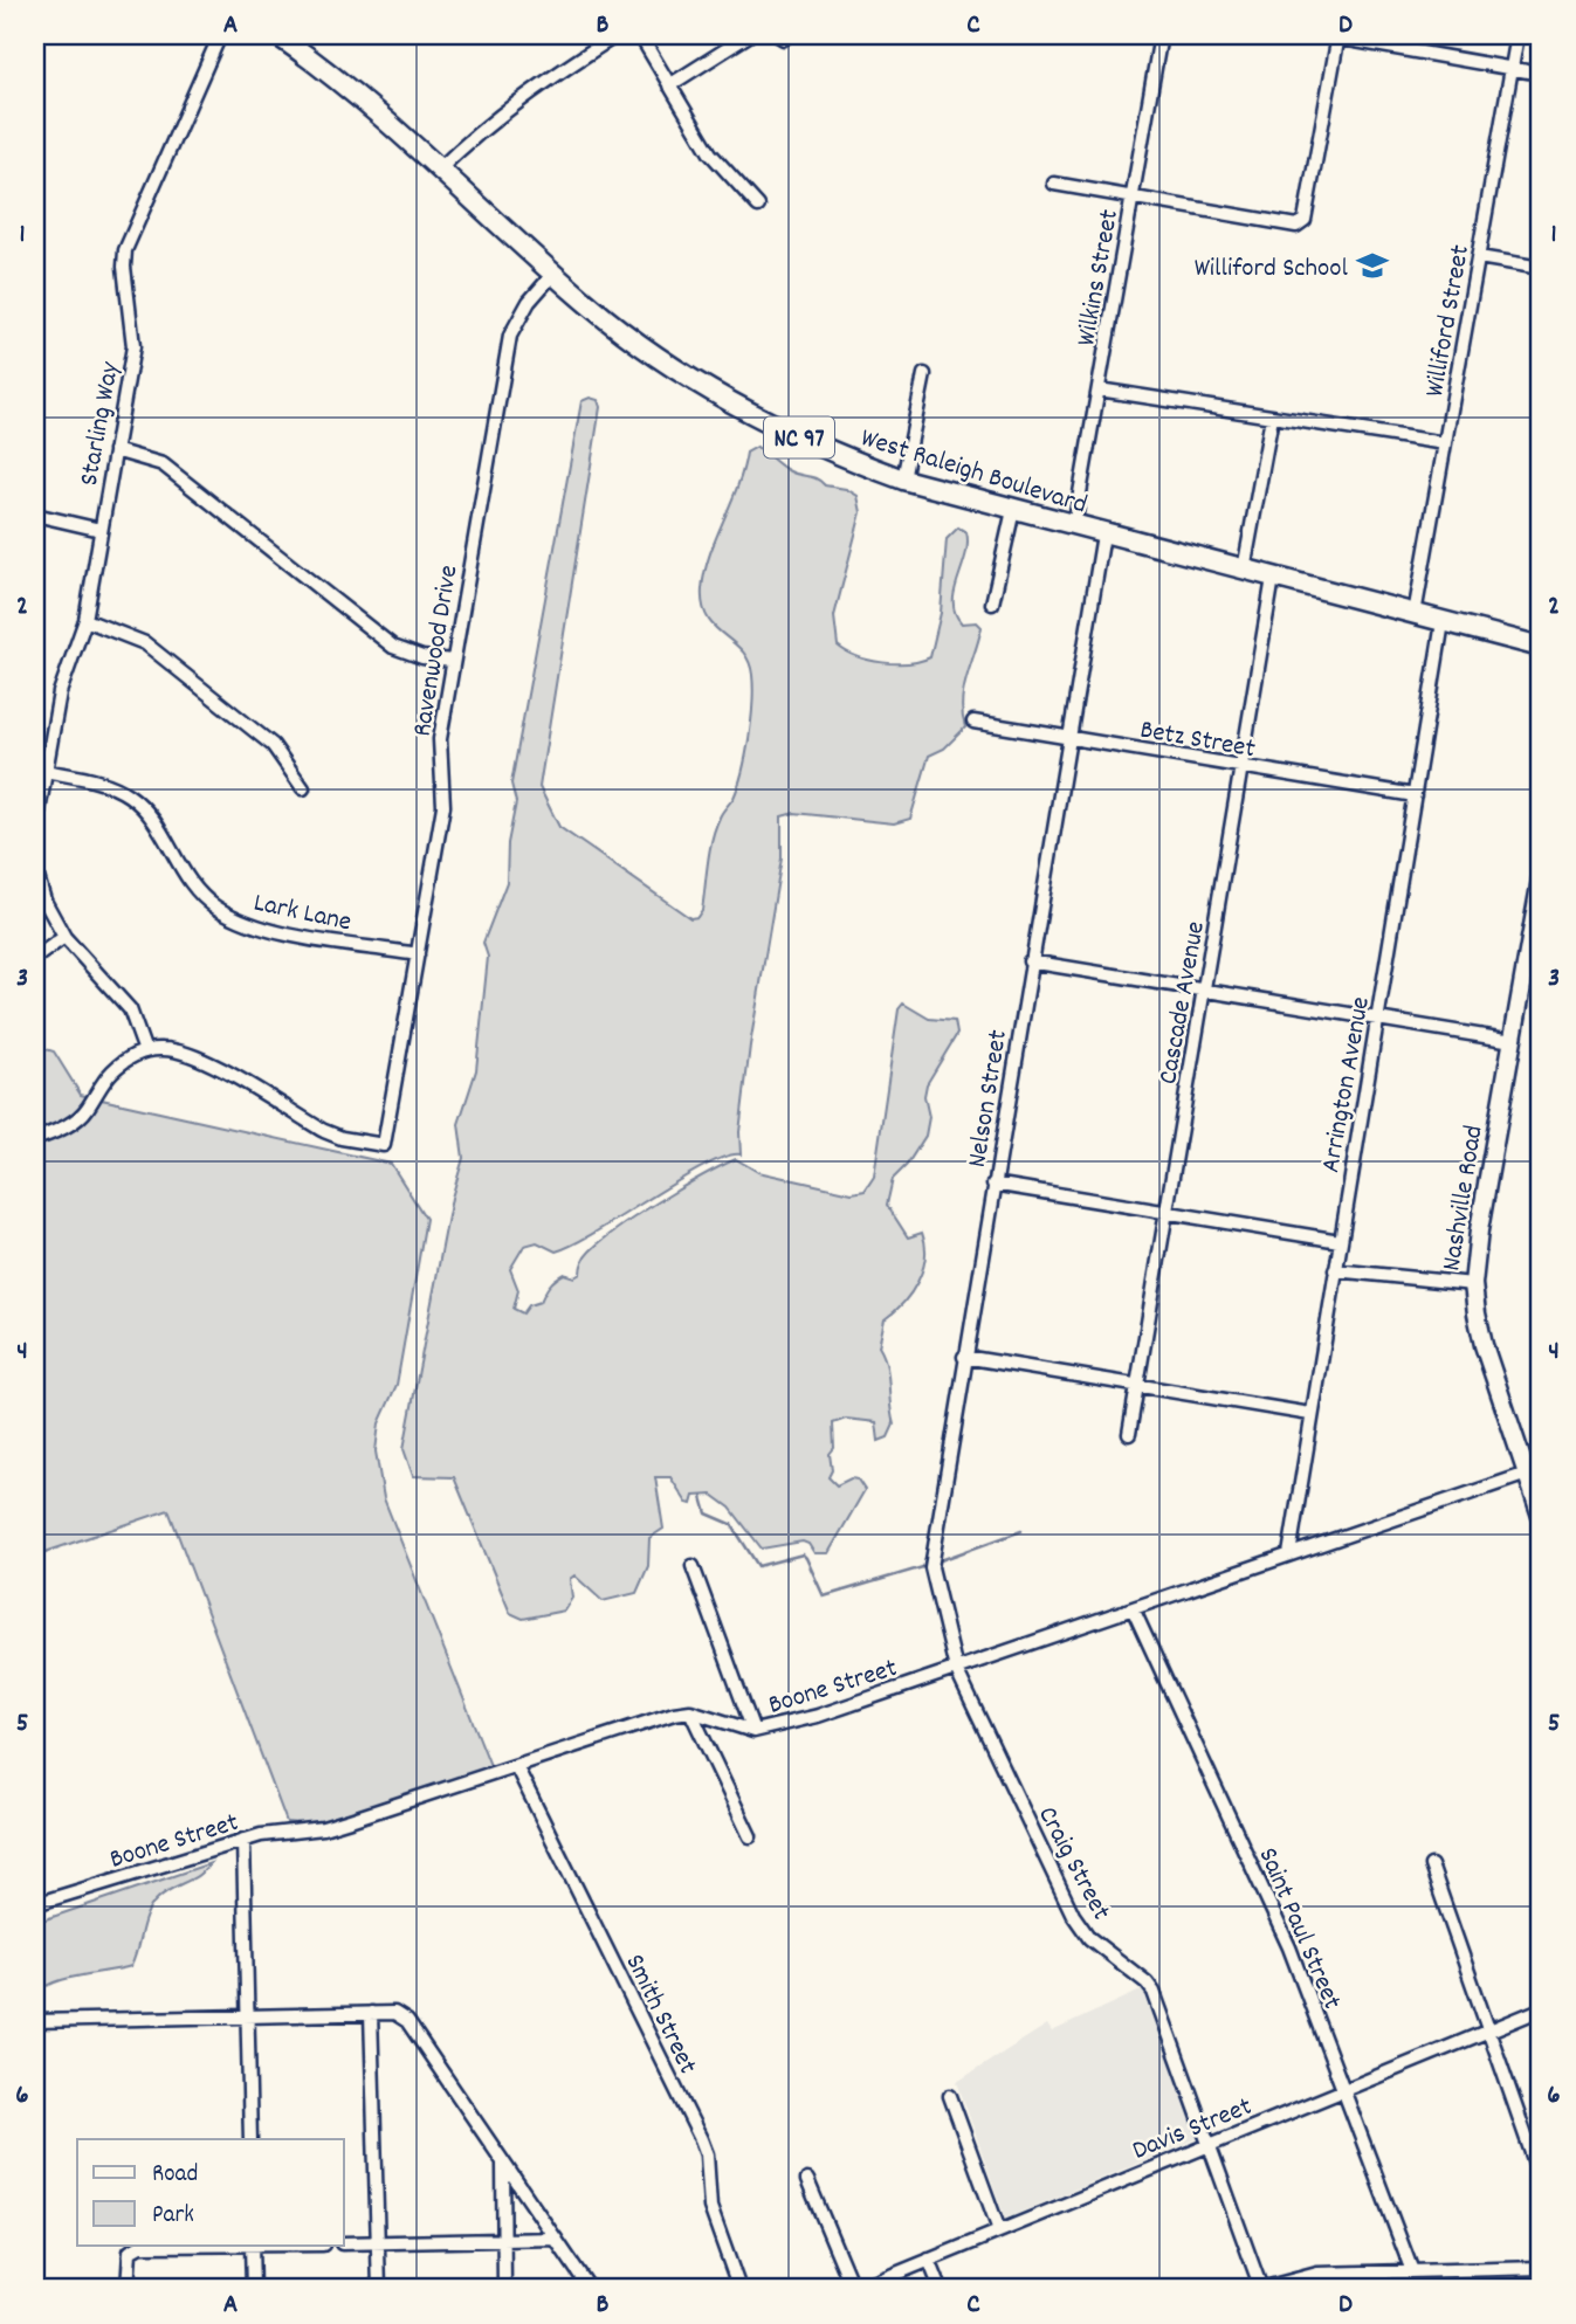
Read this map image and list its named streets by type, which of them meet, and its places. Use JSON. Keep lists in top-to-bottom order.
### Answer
{
  "streets": {
    "main road": ["NC 97", "West Raleigh Boulevard", "Nashville Road"],
    "street": [
      "Wilkins Street",
      "Williford Street",
      "Starling Way",
      "Ravenwood Drive",
      "Betz Street",
      "Lark Lane",
      "Cascade Avenue",
      "Arrington Avenue",
      "Nelson Street",
      "Boone Street",
      "Craig Street",
      "Saint Paul Street",
      "Smith Street",
      "Davis Street"
    ]
  },
  "crossings": [
    ["Wilkins Street", "West Raleigh Boulevard"],
    ["Williford Street", "West Raleigh Boulevard"],
    ["Starling Way", "Lark Lane"],
    ["West Raleigh Boulevard", "Ravenwood Drive"],
    ["West Raleigh Boulevard", "Cascade Avenue"],
    ["West Raleigh Boulevard", "Arrington Avenue"],
    ["West Raleigh Boulevard", "Nelson Street"],
    ["Ravenwood Drive", "Lark Lane"],
    ["Betz Street", "Cascade Avenue"],
    ["Betz Street", "Arrington Avenue"],
    ["Betz Street", "Nelson Street"],
    ["Arrington Avenue", "Boone Street"],
    ["Nelson Street", "Boone Street"],
    ["Nelson Street", "Craig Street"],
    ["Nashville Road", "Boone Street"],
    ["Boone Street", "Craig Street"],
    ["Boone Street", "Saint Paul Street"],
    ["Boone Street", "Smith Street"],
    ["Craig Street", "Davis Street"],
    ["Saint Paul Street", "Davis Street"]
  ],
  "places": {
    "school or university": ["Williford School"]
  },
  "legend": ["Road", "Park"],
  "grid": {
    "columns": [
      "A",
      "B",
      "C",
      "D"
    ],
    "rows": [
      "1",
      "2",
      "3",
      "4",
      "5",
      "6"
    ]
  }
}
